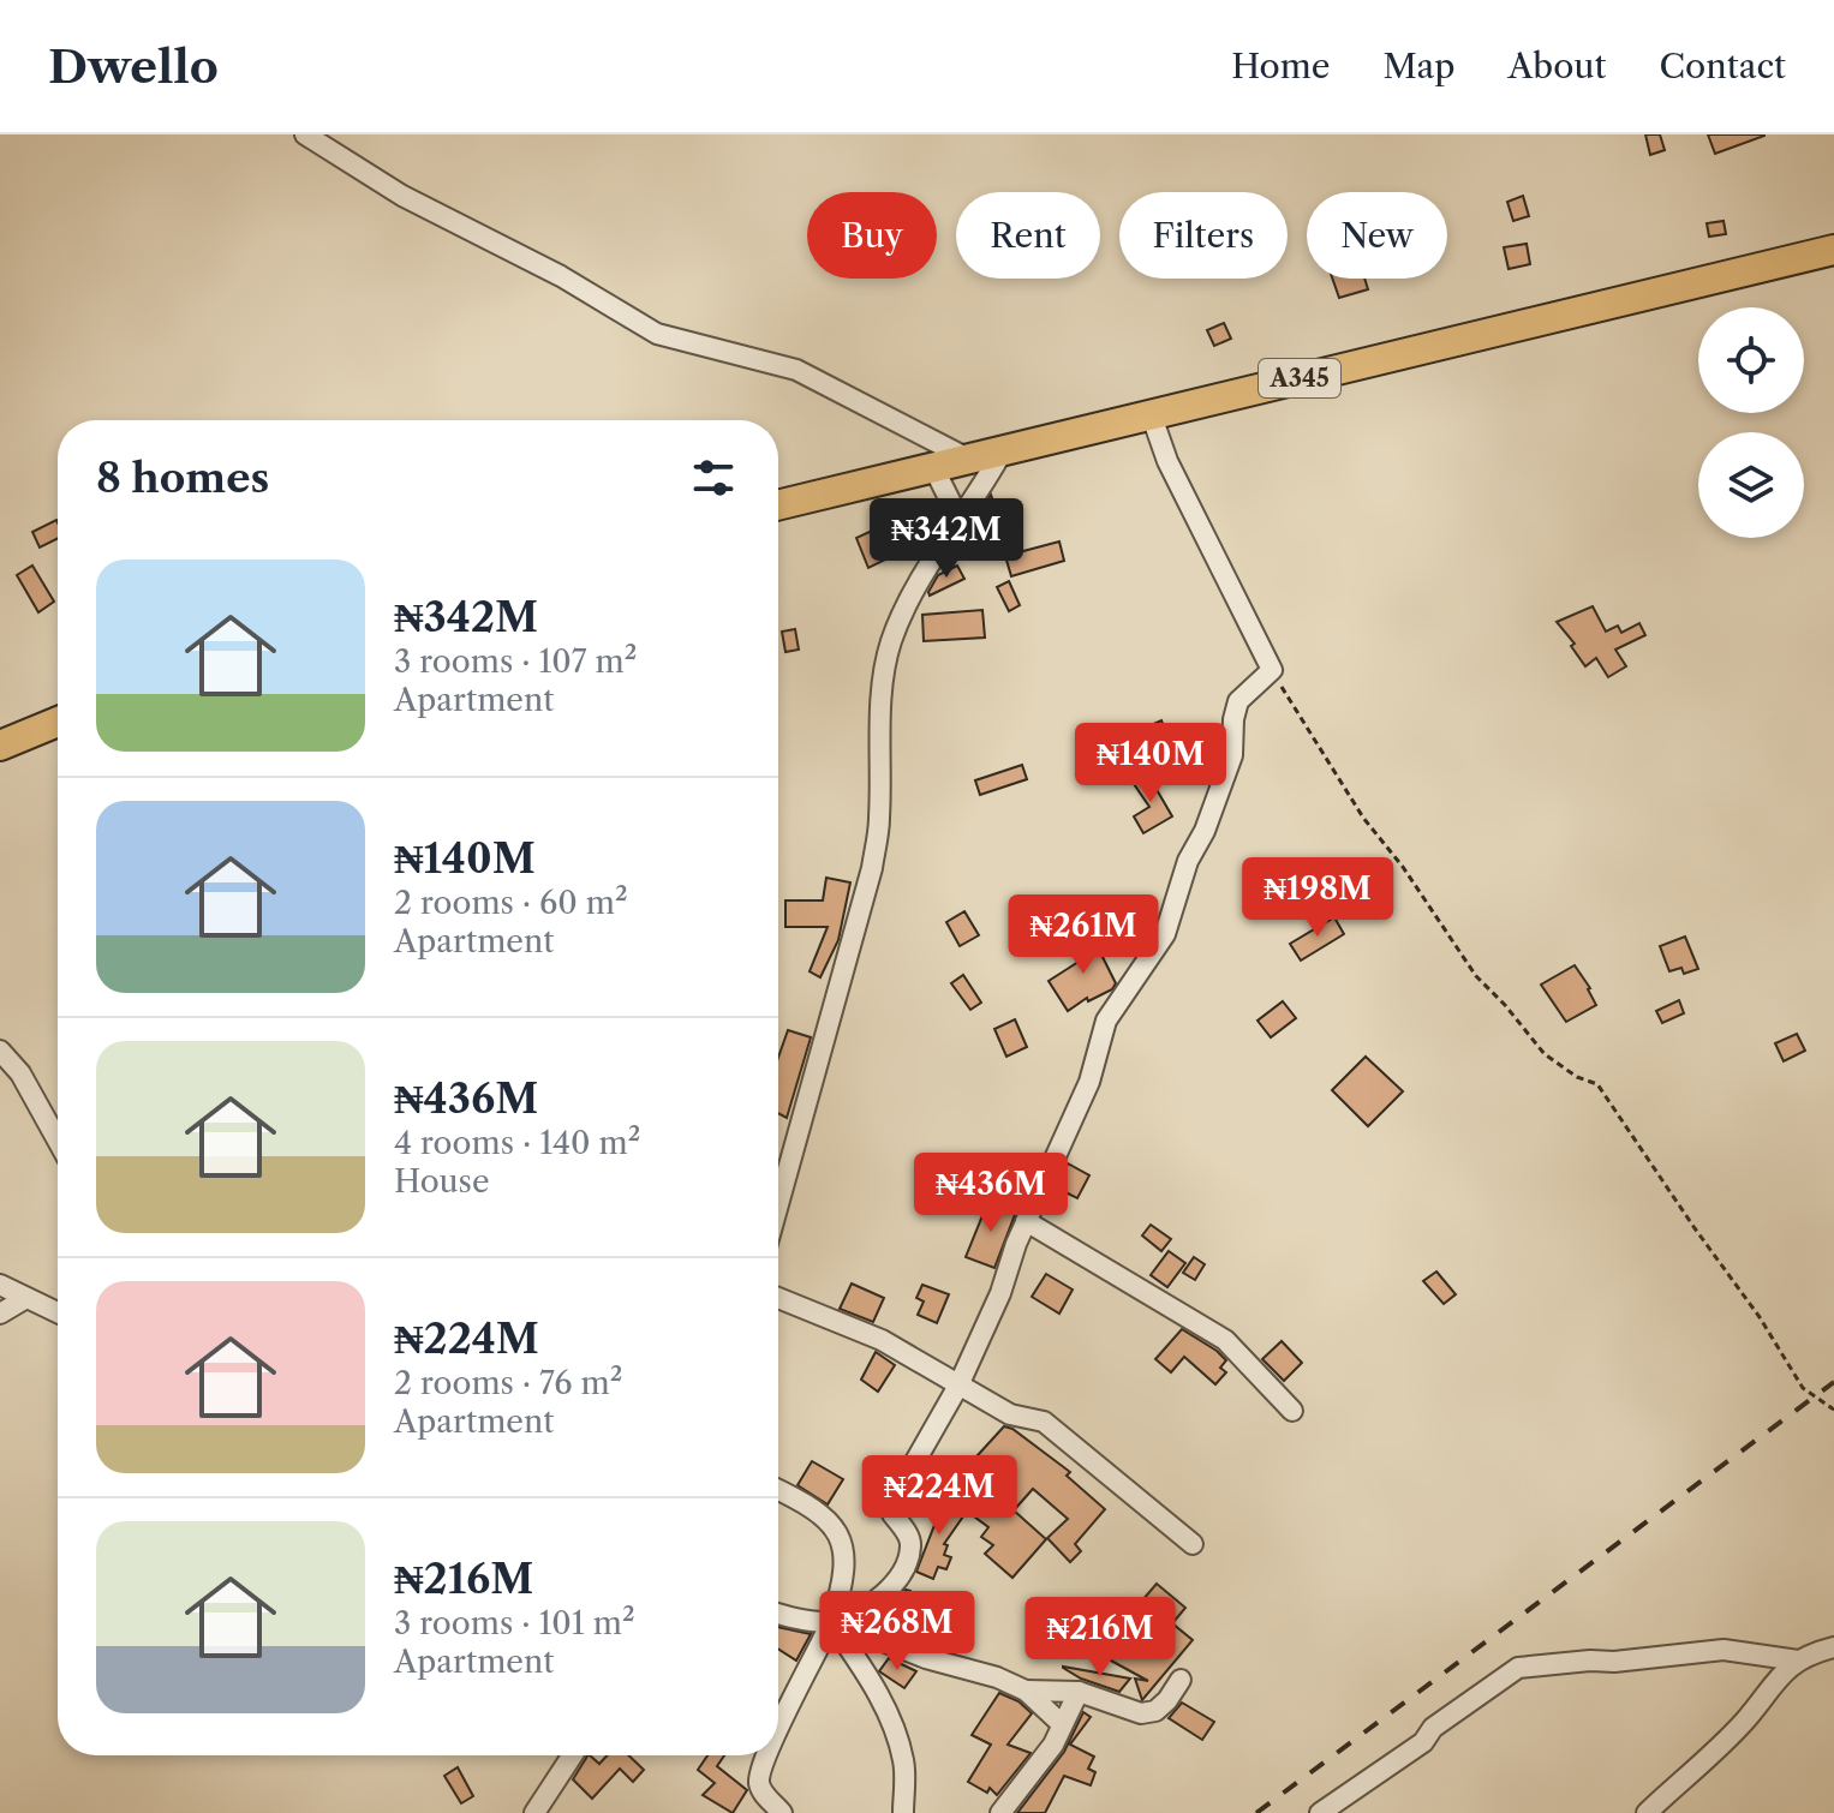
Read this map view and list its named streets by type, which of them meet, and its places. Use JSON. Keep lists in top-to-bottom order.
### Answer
{
  "streets": {
    "highway": ["A345"]
  },
  "page": {
    "header": "Dwello",
    "nav": [
      "Home",
      "Map",
      "About",
      "Contact"
    ],
    "chip": [
      "Buy",
      "Rent",
      "Filters",
      "New"
    ],
    "heading": "8 homes",
    "price": [
      "₦342M",
      "₦140M",
      "₦198M",
      "₦261M",
      "₦436M",
      "₦224M",
      "₦268M",
      "₦216M"
    ],
    "list": [
      {
        "name": "₦342M",
        "note": "3 rooms · 107 m² · Apartment"
      },
      {
        "name": "₦140M",
        "note": "2 rooms · 60 m² · Apartment"
      },
      {
        "name": "₦436M",
        "note": "4 rooms · 140 m² · House"
      },
      {
        "name": "₦224M",
        "note": "2 rooms · 76 m² · Apartment"
      },
      {
        "name": "₦216M",
        "note": "3 rooms · 101 m² · Apartment"
      }
    ]
  }
}
